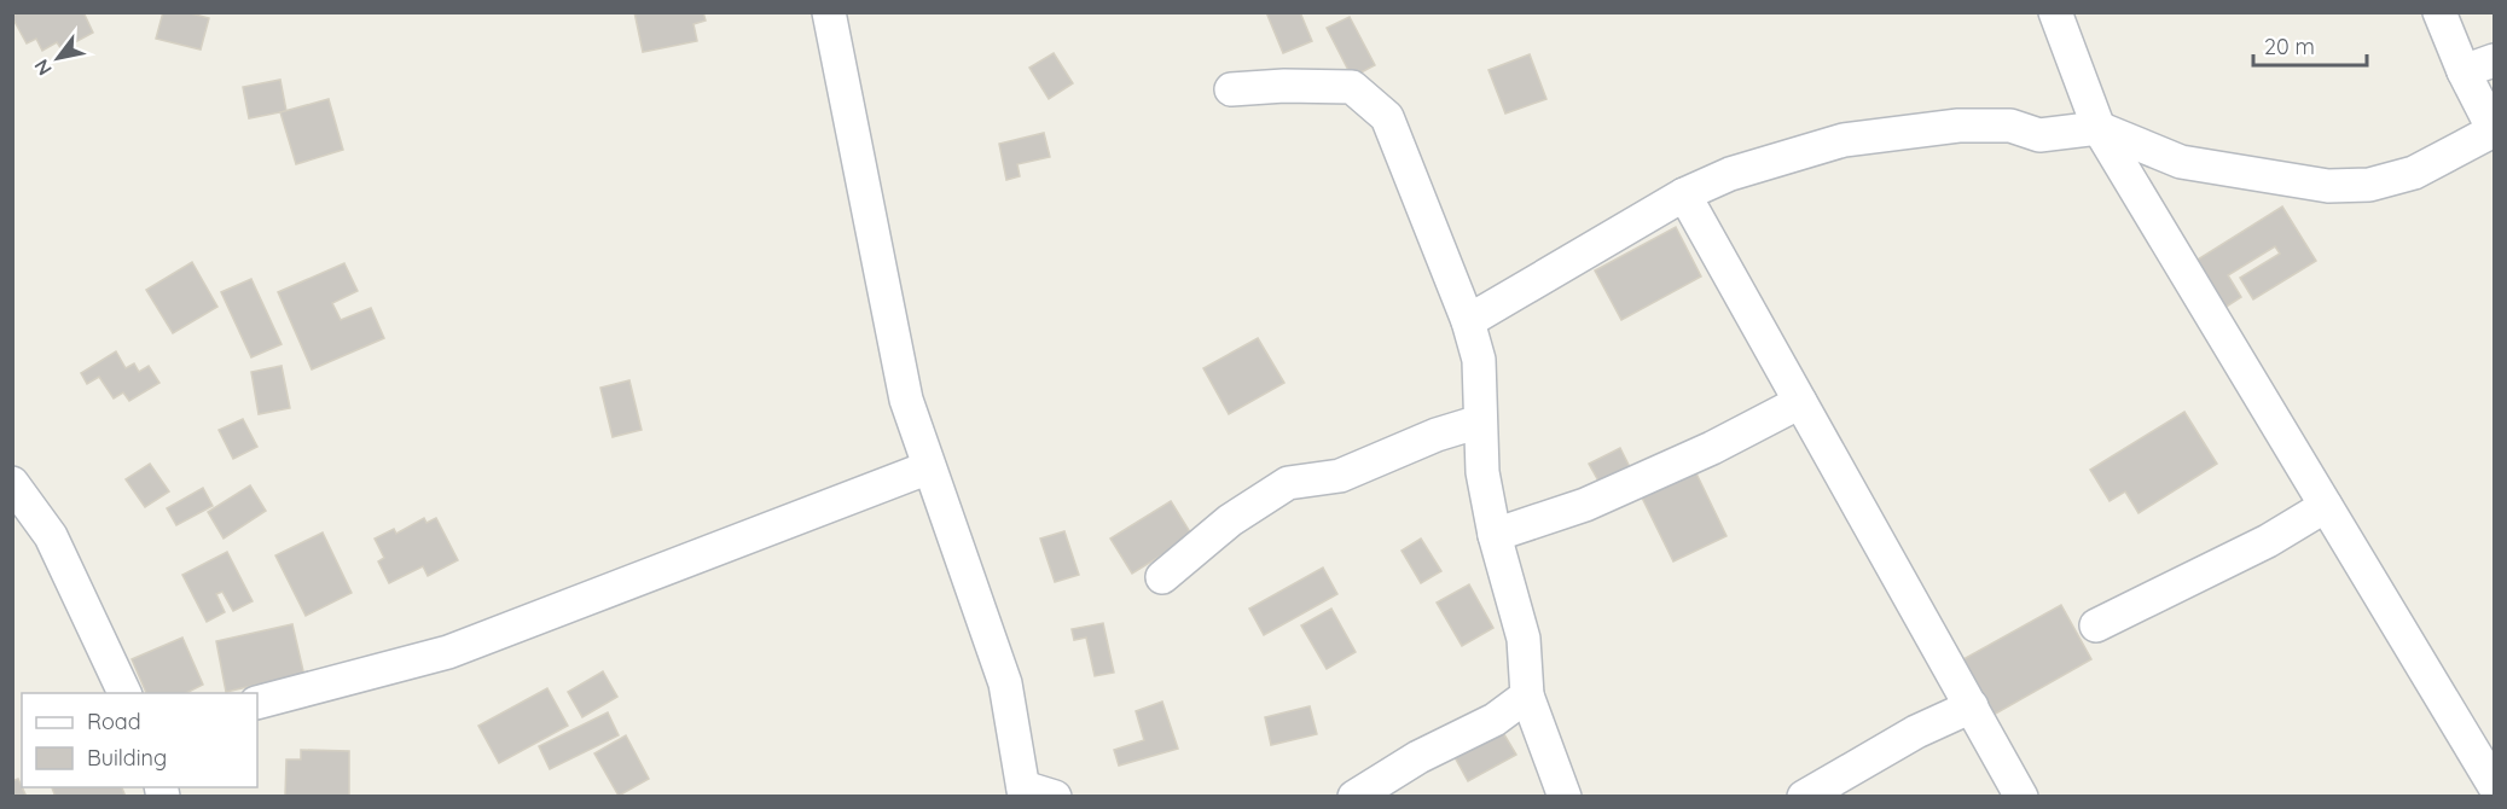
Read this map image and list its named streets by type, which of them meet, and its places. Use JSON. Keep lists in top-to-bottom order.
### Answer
{
  "legend": ["Road", "Building"],
  "scale_bar": "20 m",
  "north": "bottom left"
}
